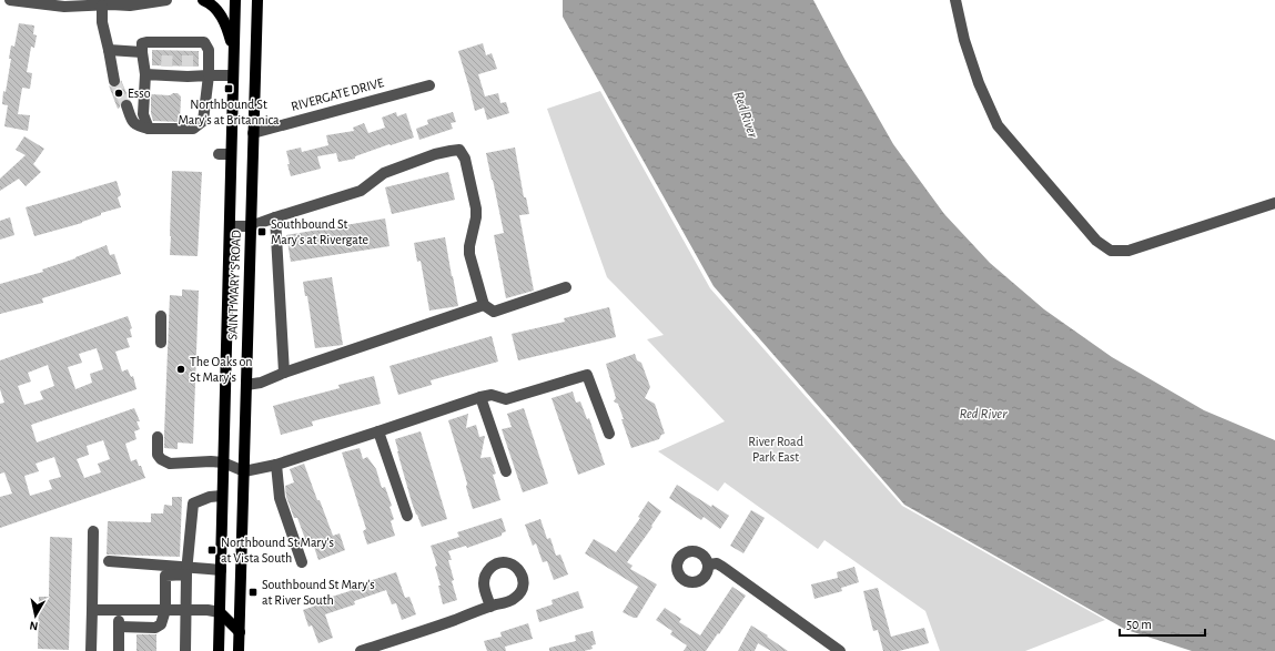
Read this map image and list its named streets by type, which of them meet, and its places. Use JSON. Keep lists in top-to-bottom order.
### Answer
{
  "streets": {
    "main road": ["SAINT MARY'S ROAD"],
    "street": ["RIVERGATE DRIVE"]
  },
  "crossings": [
    ["RIVERGATE DRIVE", "SAINT MARY'S ROAD"]
  ],
  "water": ["Red River"],
  "parks": ["River Road Park East"],
  "places": {
    "transit": [
      "Northbound St Mary's at Britannica",
      "Southbound St Mary's at Rivergate",
      "Northbound St Mary's at Vista South",
      "Southbound St Mary's at River South"
    ],
    "other": ["Esso", "The Oaks on St Mary's"]
  },
  "scale_bar": "50 m",
  "north": "bottom"
}
